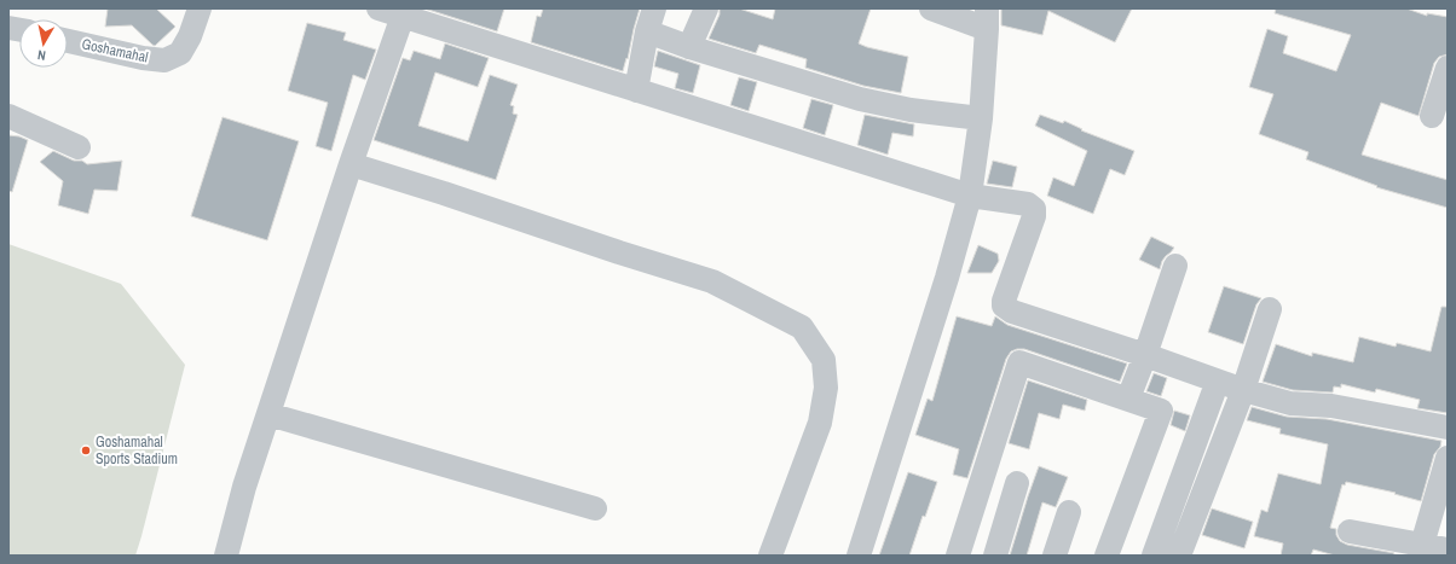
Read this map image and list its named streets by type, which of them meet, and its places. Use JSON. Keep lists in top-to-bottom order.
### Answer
{
  "streets": {
    "street": ["Goshamahal"]
  },
  "places": ["Goshamahal Sports Stadium"],
  "north": "bottom"
}
